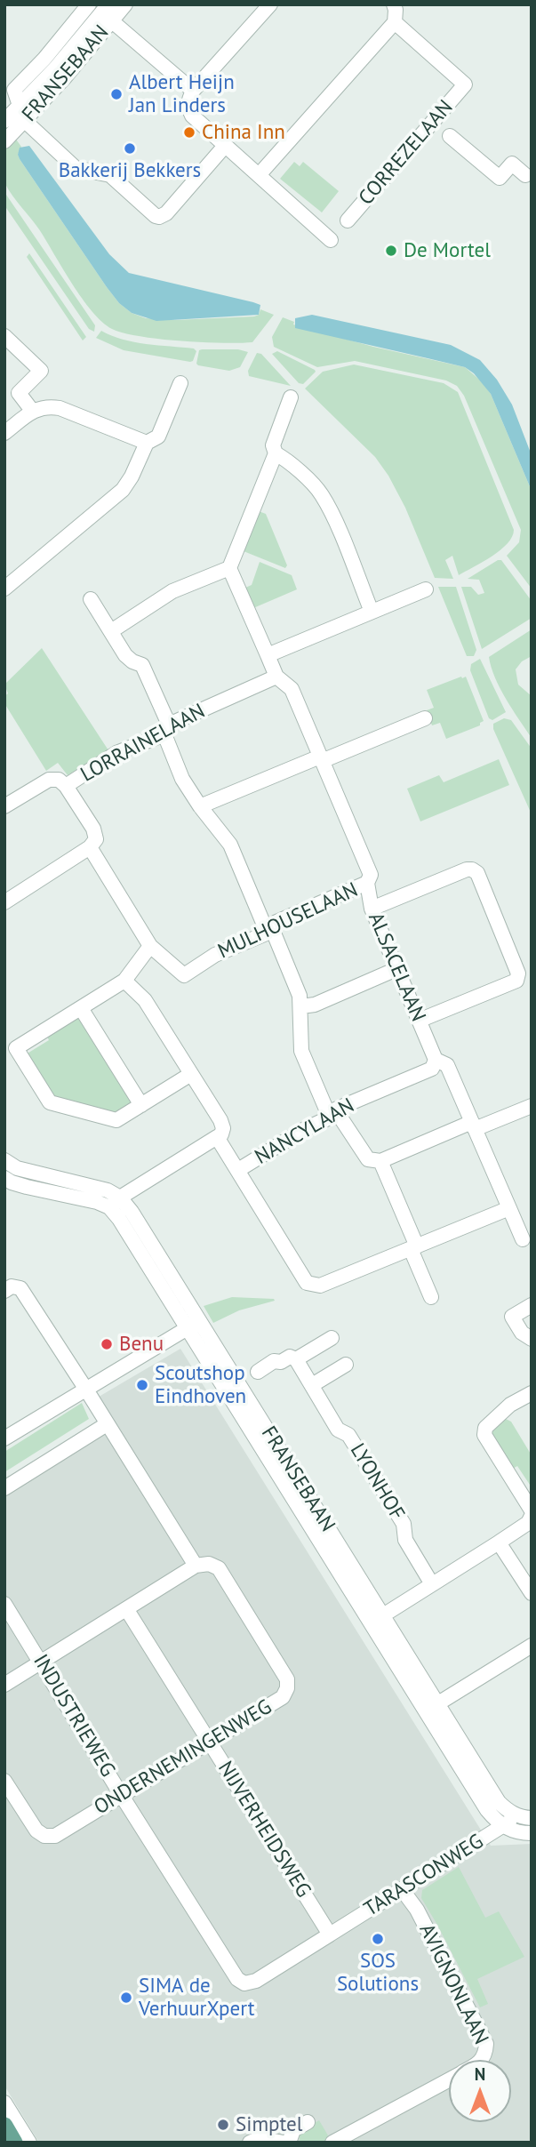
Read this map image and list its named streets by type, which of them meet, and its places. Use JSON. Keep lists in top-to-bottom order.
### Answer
{
  "streets": {
    "street": [
      "FRANSEBAAN",
      "CORREZELAAN",
      "LORRAINELAAN",
      "MULHOUSELAAN",
      "ALSACELAAN",
      "NANCYLAAN",
      "LYONHOF",
      "INDUSTRIEWEG",
      "ONDERNEMINGENWEG",
      "NIJVERHEIDSWEG",
      "TARASCONWEG",
      "AVIGNONLAAN"
    ]
  },
  "crossings": [
    ["FRANSEBAAN", "TARASCONWEG"],
    ["LORRAINELAAN", "ALSACELAAN"],
    ["MULHOUSELAAN", "ALSACELAAN"],
    ["ALSACELAAN", "NANCYLAAN"],
    ["INDUSTRIEWEG", "ONDERNEMINGENWEG"],
    ["INDUSTRIEWEG", "NIJVERHEIDSWEG"],
    ["INDUSTRIEWEG", "TARASCONWEG"],
    ["ONDERNEMINGENWEG", "NIJVERHEIDSWEG"],
    ["NIJVERHEIDSWEG", "TARASCONWEG"],
    ["TARASCONWEG", "AVIGNONLAAN"]
  ],
  "places": [
    "Albert Heijn Jan Linders",
    "China Inn",
    "Bakkerij Bekkers",
    "De Mortel",
    "Benu",
    "Scoutshop Eindhoven",
    "SOS Solutions",
    "SIMA de VerhuurXpert",
    "Simptel"
  ],
  "north": "top"
}
